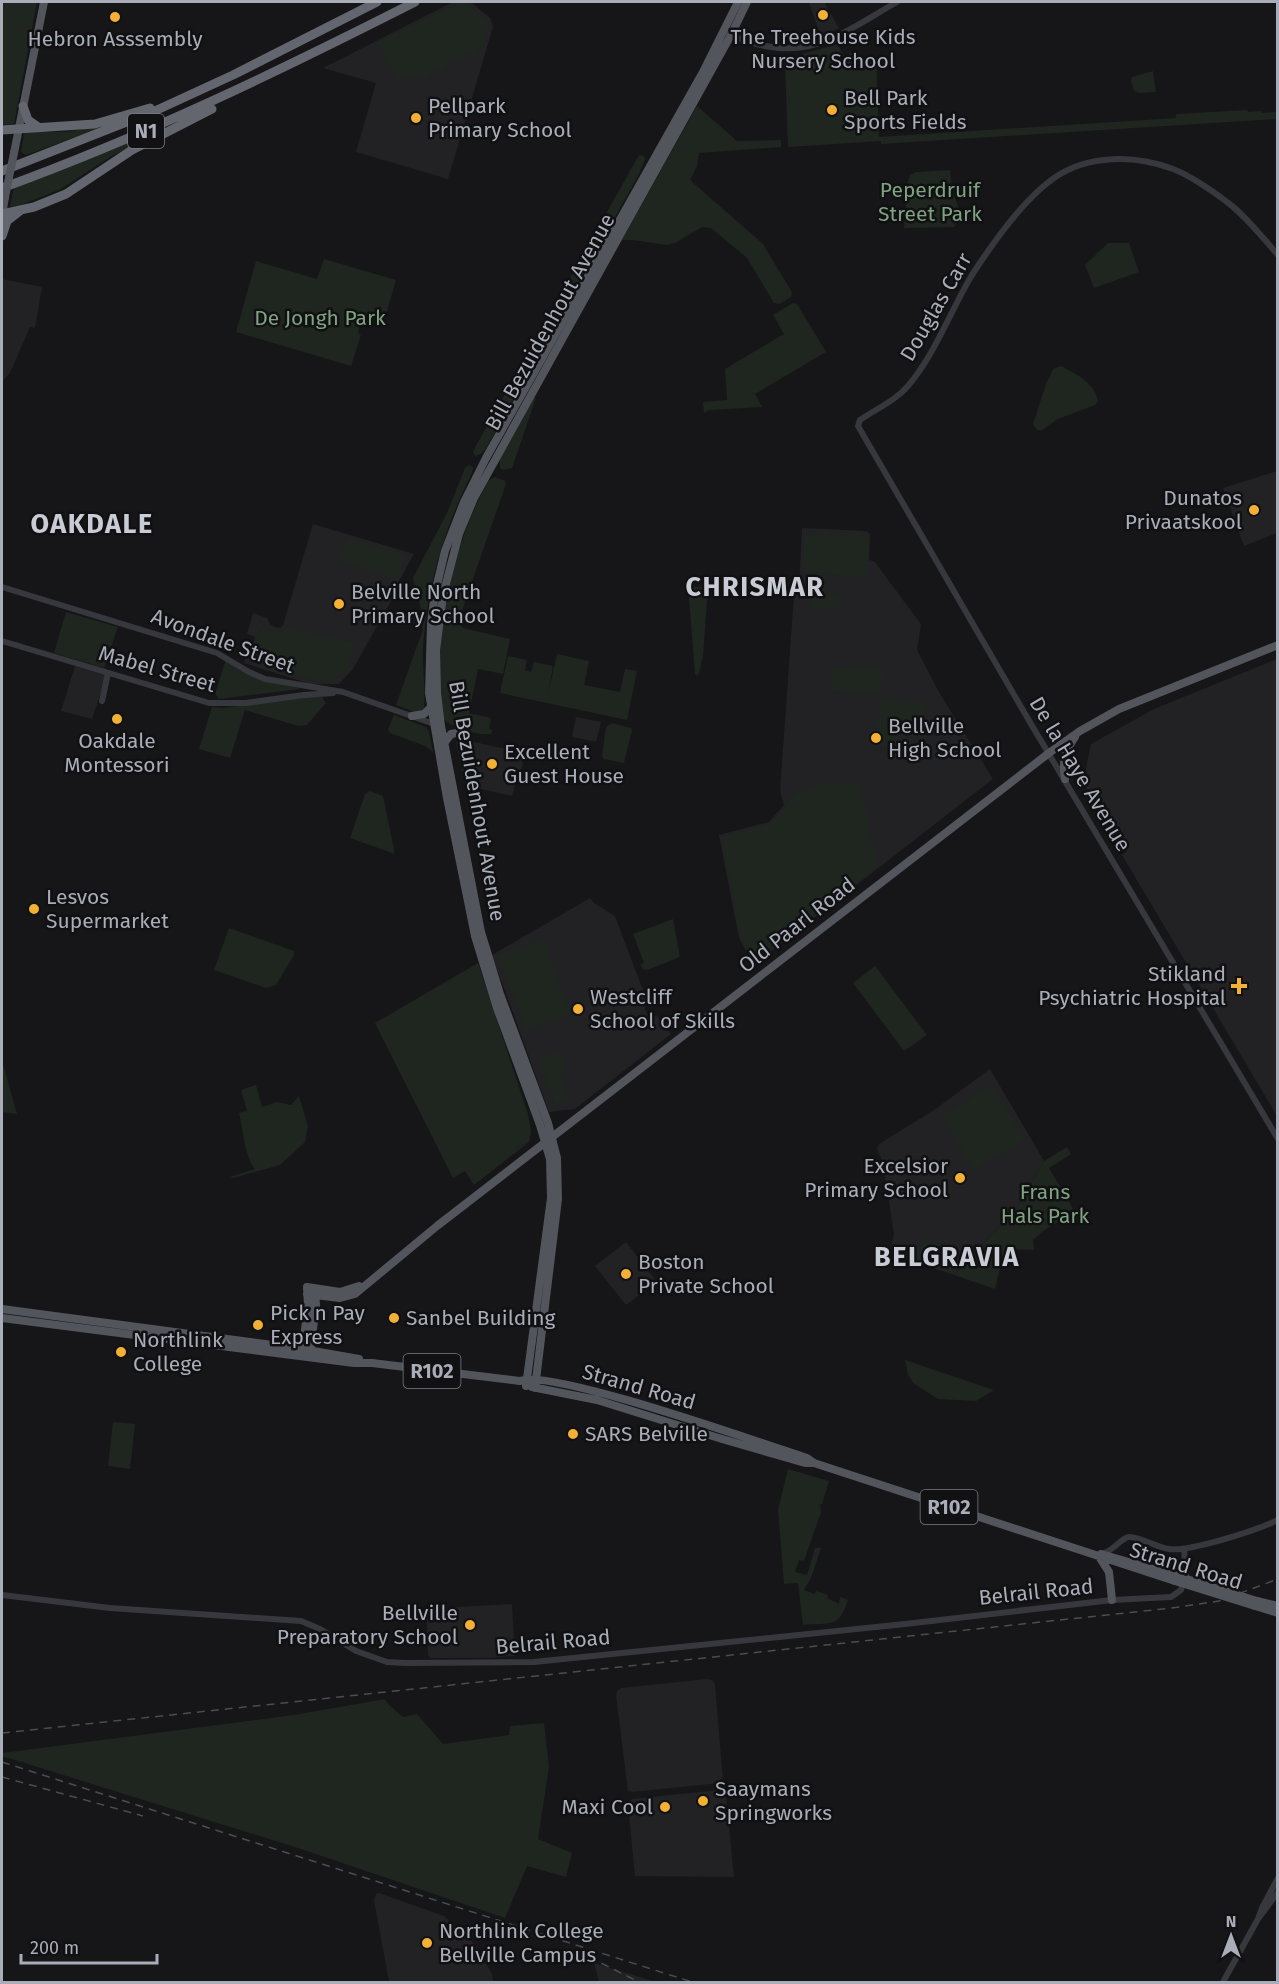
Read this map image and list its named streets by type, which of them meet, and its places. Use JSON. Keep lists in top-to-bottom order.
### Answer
{
  "streets": {
    "highway": ["N1"],
    "main road": [
      "Bill Bezuidenhout Avenue",
      "Old Paarl Road",
      "R102",
      "Strand Road"
    ],
    "street": [
      "Douglas Carr",
      "Avondale Street",
      "Mabel Street",
      "De la Haye Avenue",
      "Belrail Road"
    ]
  },
  "crossings": [
    ["Douglas Carr", "De la Haye Avenue"],
    ["Bill Bezuidenhout Avenue", "Avondale Street"],
    ["Bill Bezuidenhout Avenue", "Old Paarl Road"],
    ["Bill Bezuidenhout Avenue", "Strand Road"],
    ["Avondale Street", "Mabel Street"],
    ["De la Haye Avenue", "Old Paarl Road"],
    ["R102", "Strand Road"]
  ],
  "districts": ["OAKDALE", "CHRISMAR", "BELGRAVIA"],
  "parks": ["Peperdruif Street Park", "De Jongh Park", "Frans Hals Park"],
  "places": {
    "other": [
      "The Treehouse Kids Nursery School",
      "Hebron Asssembly",
      "Bell Park Sports Fields",
      "Pellpark Primary School",
      "Dunatos Privaatskool",
      "Belville North Primary School",
      "Oakdale Montessori",
      "Bellville High School",
      "Excellent Guest House",
      "Lesvos Supermarket",
      "Westcliff School of Skills",
      "Excelsior Primary School",
      "Boston Private School",
      "Sanbel Building",
      "Pick n Pay Express",
      "Northlink College",
      "SARS Belville",
      "Bellville Preparatory School",
      "Saaymans Springworks",
      "Maxi Cool",
      "Northlink College Bellville Campus"
    ],
    "health": ["Stikland Psychiatric Hospital"]
  },
  "scale_bar": "200 m",
  "north": "top"
}
